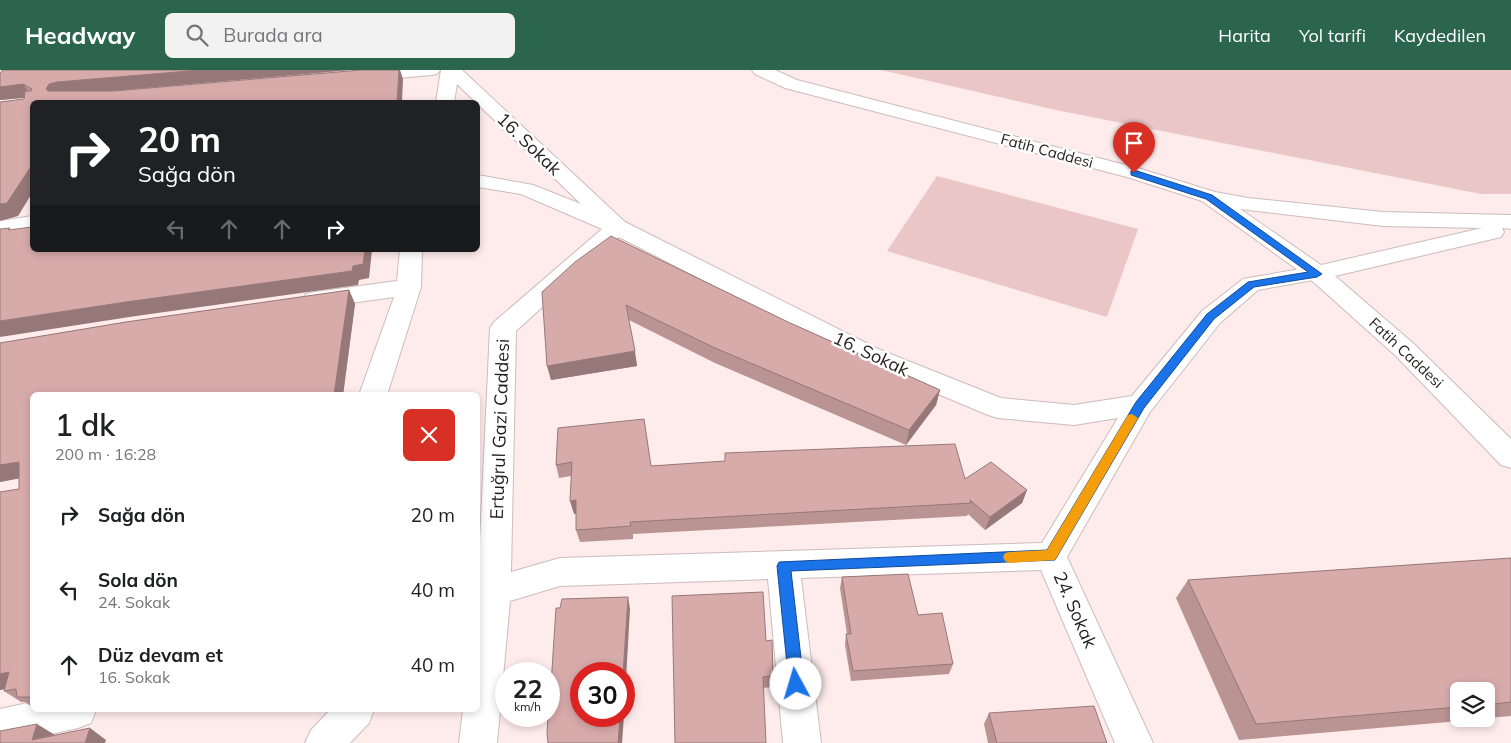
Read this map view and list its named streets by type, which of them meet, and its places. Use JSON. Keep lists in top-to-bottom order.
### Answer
{
  "streets": {
    "street": [
      "16. Sokak",
      "Fatih Caddesi",
      "Ertuğrul Gazi Caddesi",
      "24. Sokak"
    ]
  },
  "crossings": [
    ["16. Sokak", "Ertuğrul Gazi Caddesi"],
    ["16. Sokak", "24. Sokak"]
  ],
  "page": {
    "header": "Headway",
    "search": "Burada ara",
    "nav": ["Harita", "Yol tarifi", "Kaydedilen"],
    "turn": ["20 m", "Sağa dön"],
    "heading": ["1 dk", "200 m · 16:28"],
    "list": [
      {
        "name": "Sağa dön",
        "value": "20 m"
      },
      {
        "name": "Sola dön",
        "note": "24. Sokak",
        "value": "40 m"
      },
      {
        "name": "Düz devam et",
        "note": "16. Sokak",
        "value": "40 m"
      }
    ],
    "speed": "22 km/h",
    "limit": "30"
  }
}
